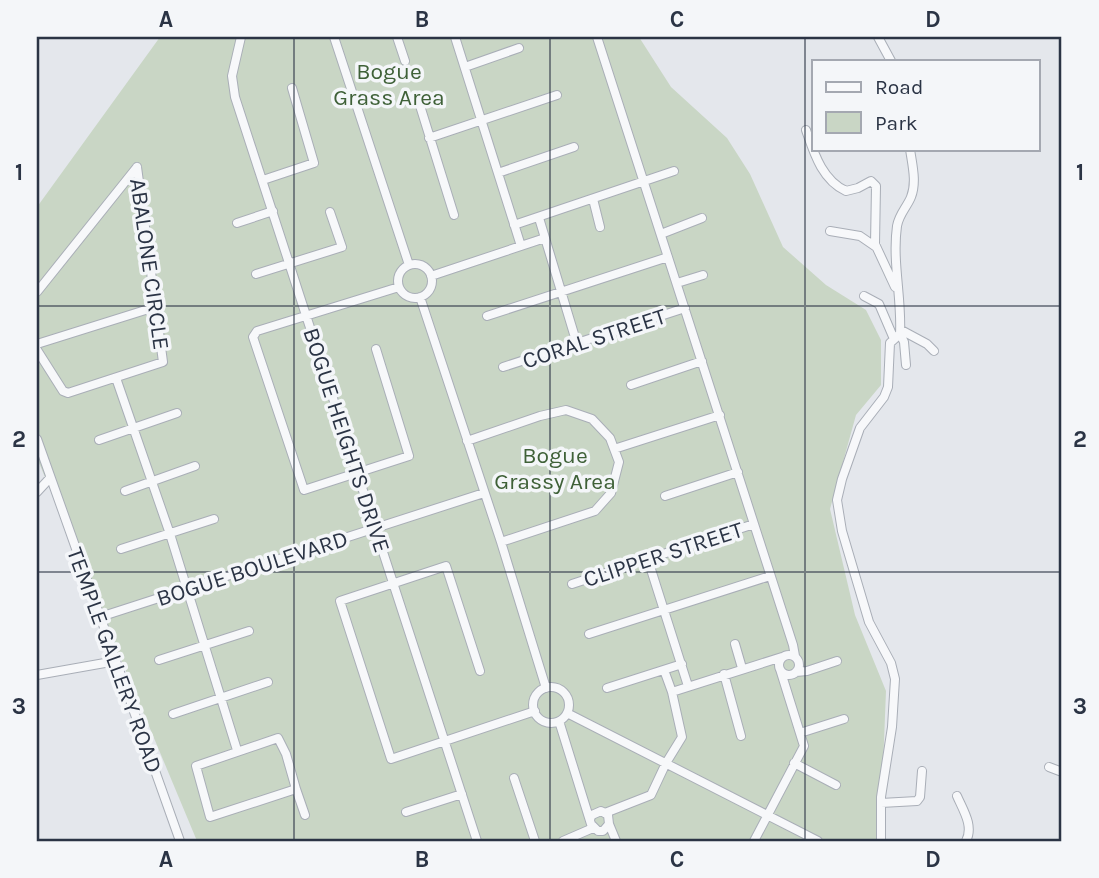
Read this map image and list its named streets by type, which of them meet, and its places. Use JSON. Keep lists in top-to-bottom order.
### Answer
{
  "streets": {
    "street": [
      "ABALONE CIRCLE",
      "CORAL STREET",
      "BOGUE HEIGHTS DRIVE",
      "CLIPPER STREET",
      "BOGUE BOULEVARD",
      "TEMPLE GALLERY ROAD"
    ]
  },
  "crossings": [
    ["BOGUE HEIGHTS DRIVE", "BOGUE BOULEVARD"],
    ["BOGUE BOULEVARD", "TEMPLE GALLERY ROAD"]
  ],
  "parks": ["Bogue Grass Area", "Bogue Grassy Area"],
  "legend": ["Road", "Park"],
  "grid": {
    "columns": [
      "A",
      "B",
      "C",
      "D"
    ],
    "rows": ["1", "2", "3"]
  }
}
